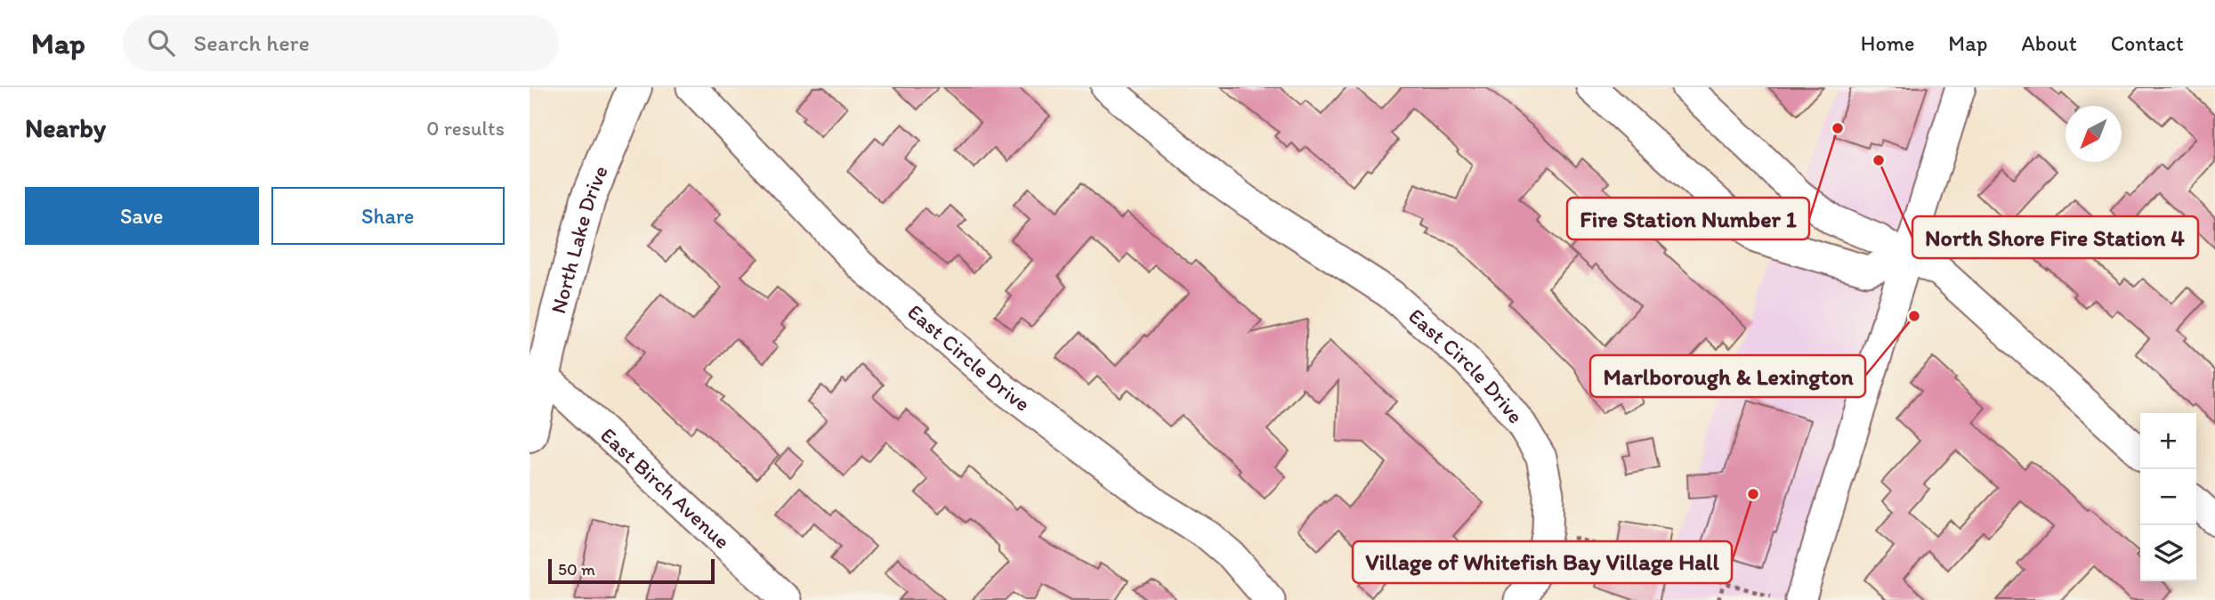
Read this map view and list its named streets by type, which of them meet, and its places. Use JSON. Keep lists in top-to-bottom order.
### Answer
{
  "streets": {
    "main road": ["North Lake Drive"],
    "street": ["East Circle Drive", "East Birch Avenue"]
  },
  "crossings": [
    ["North Lake Drive", "East Birch Avenue"]
  ],
  "places": [
    "Fire Station Number 1",
    "North Shore Fire Station 4",
    "Marlborough & Lexington",
    "Village of Whitefish Bay Village Hall"
  ],
  "scale_bar": "50 m",
  "north": "bottom left",
  "page": {
    "header": "Map",
    "search": "Search here",
    "nav": [
      "Home",
      "Map",
      "About",
      "Contact"
    ],
    "heading": ["Nearby", "0 results"],
    "buttons": ["Save", "Share"],
    "map_buttons": ["+", "−"],
    "scale": "50 m"
  }
}
